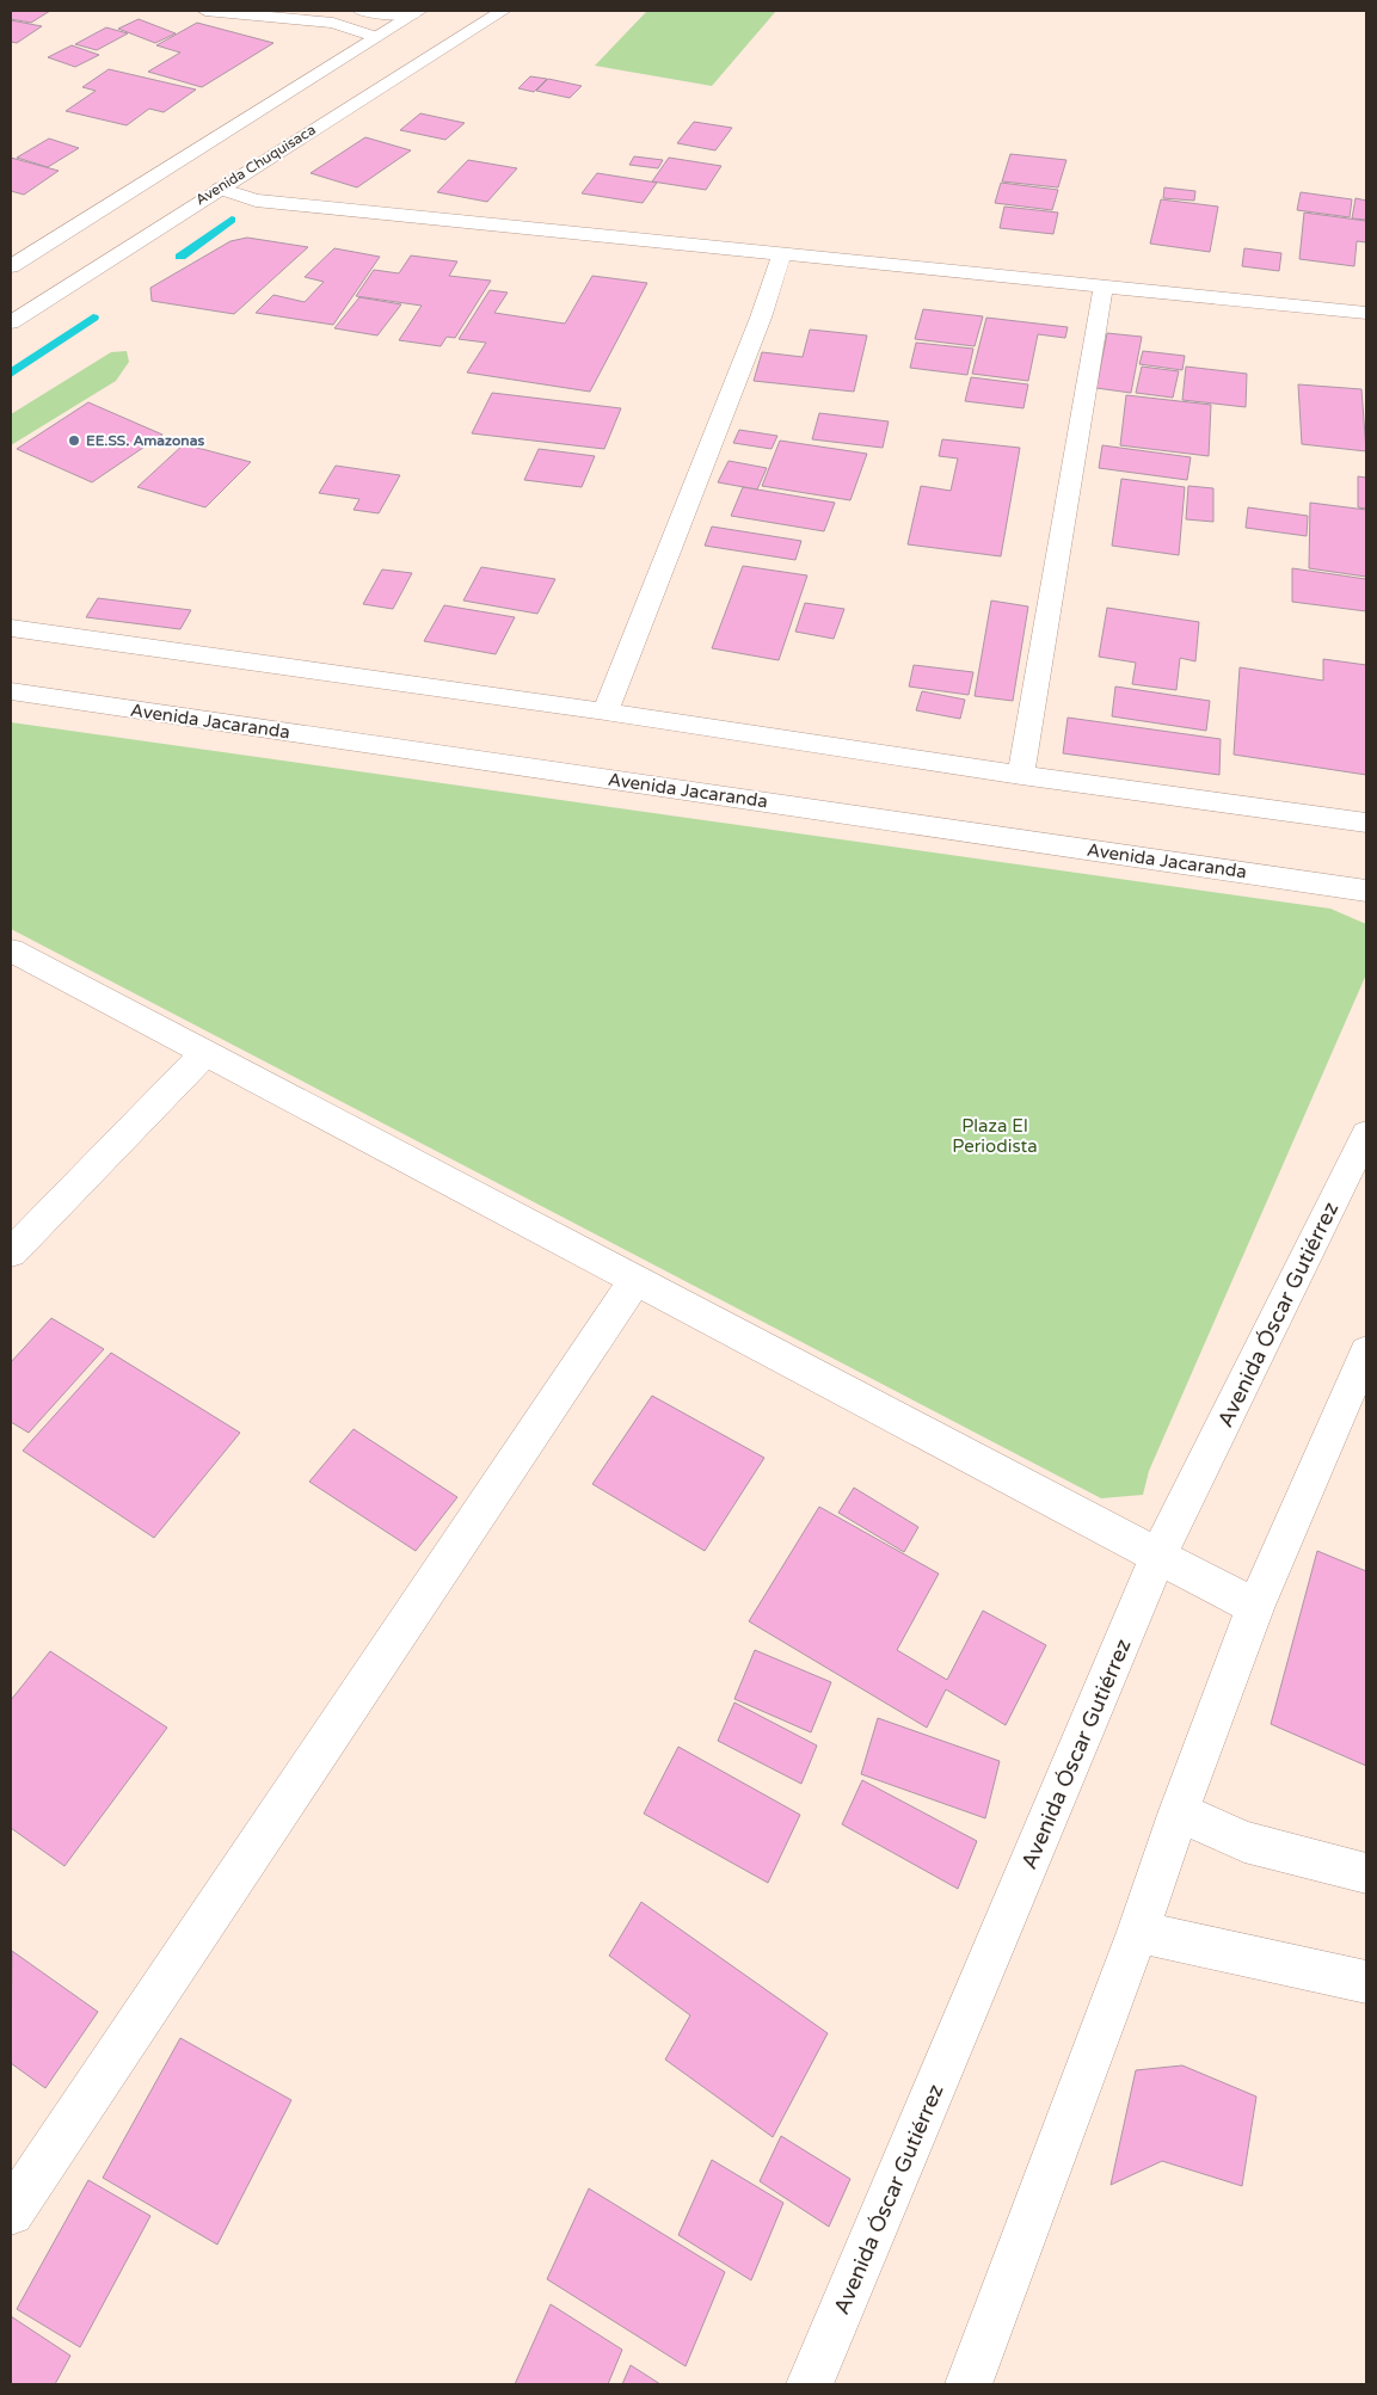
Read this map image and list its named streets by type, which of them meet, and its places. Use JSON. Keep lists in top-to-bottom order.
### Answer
{
  "streets": {
    "street": ["Avenida Chuquisaca", "Avenida Jacaranda", "Avenida Óscar Gutiérrez"]
  },
  "parks": ["Plaza El Periodista"],
  "places": ["EE.SS. Amazonas"]
}
